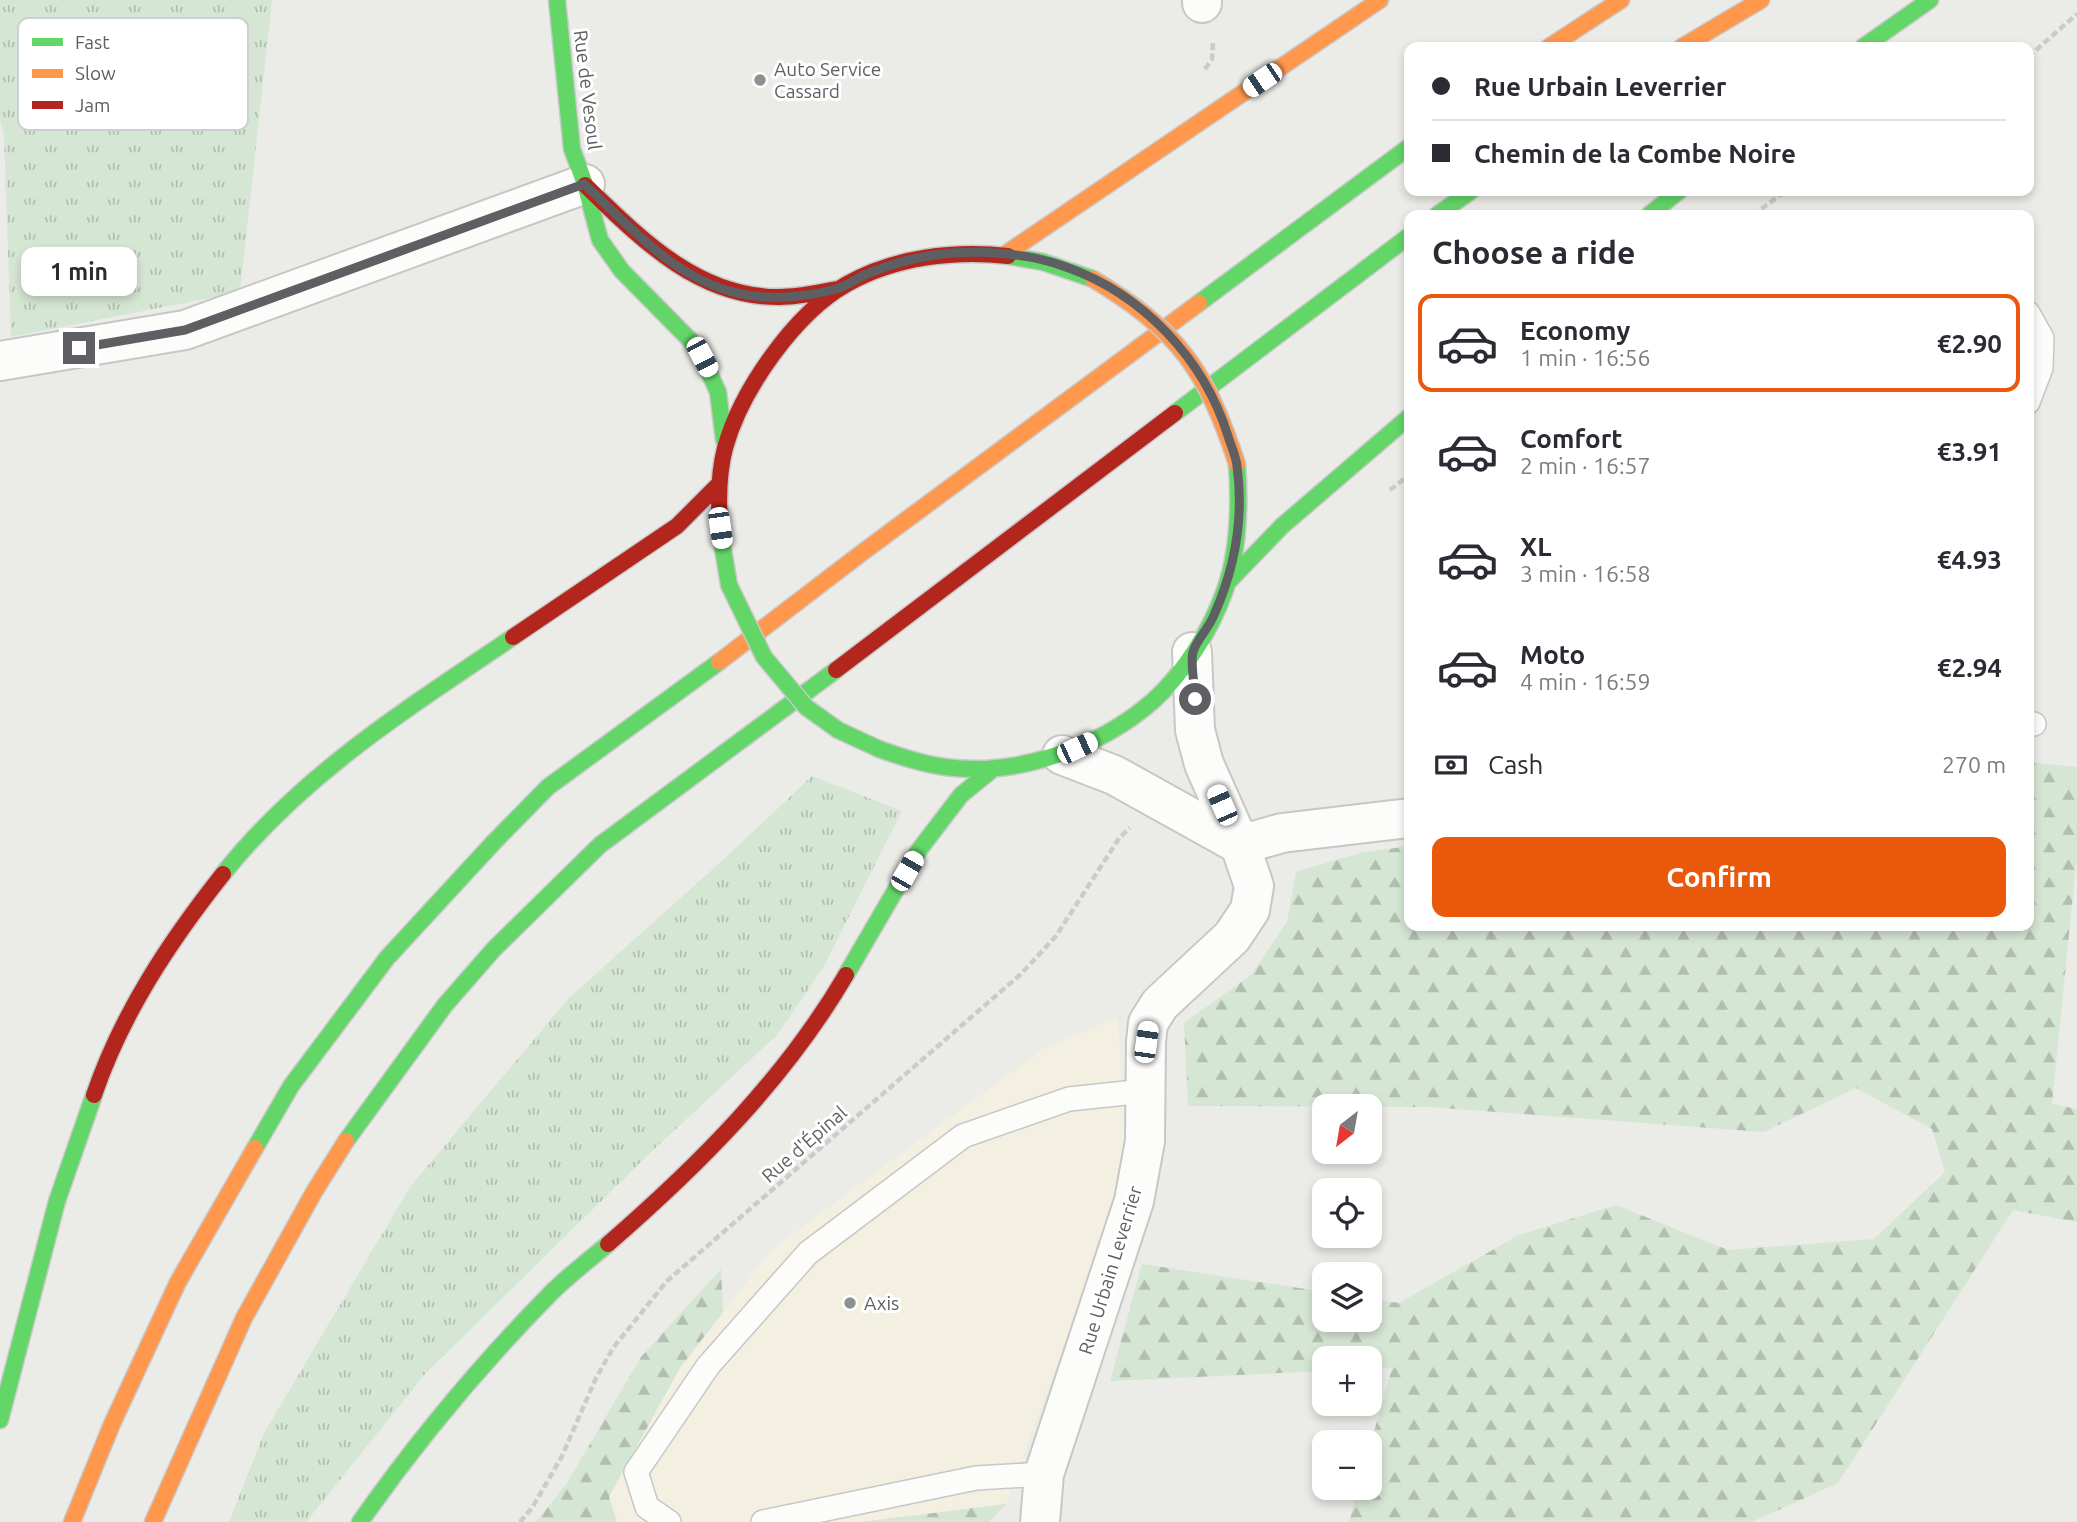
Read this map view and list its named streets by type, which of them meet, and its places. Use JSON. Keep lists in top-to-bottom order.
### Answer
{
  "streets": {
    "main road": ["Rue de Vesoul"],
    "street": ["Rue Urbain Leverrier"],
    "path": ["Rue d'Épinal"]
  },
  "places": ["Auto Service Cassard", "Axis"],
  "legend": ["Fast", "Slow", "Jam"],
  "north": "bottom left",
  "page": {
    "banner": ["Rue Urbain Leverrier", "Chemin de la Combe Noire"],
    "heading": "Choose a ride",
    "bubble": "1 min",
    "list": [
      {
        "name": "Economy",
        "note": "1 min · 16:56",
        "value": "€2.90"
      },
      {
        "name": "Comfort",
        "note": "2 min · 16:57",
        "value": "€3.91"
      },
      {
        "name": "XL",
        "note": "3 min · 16:58",
        "value": "€4.93"
      },
      {
        "name": "Moto",
        "note": "4 min · 16:59",
        "value": "€2.94"
      }
    ],
    "pay": ["Cash", "270 m"],
    "buttons": "Confirm",
    "map_buttons": ["+", "−"]
  }
}
